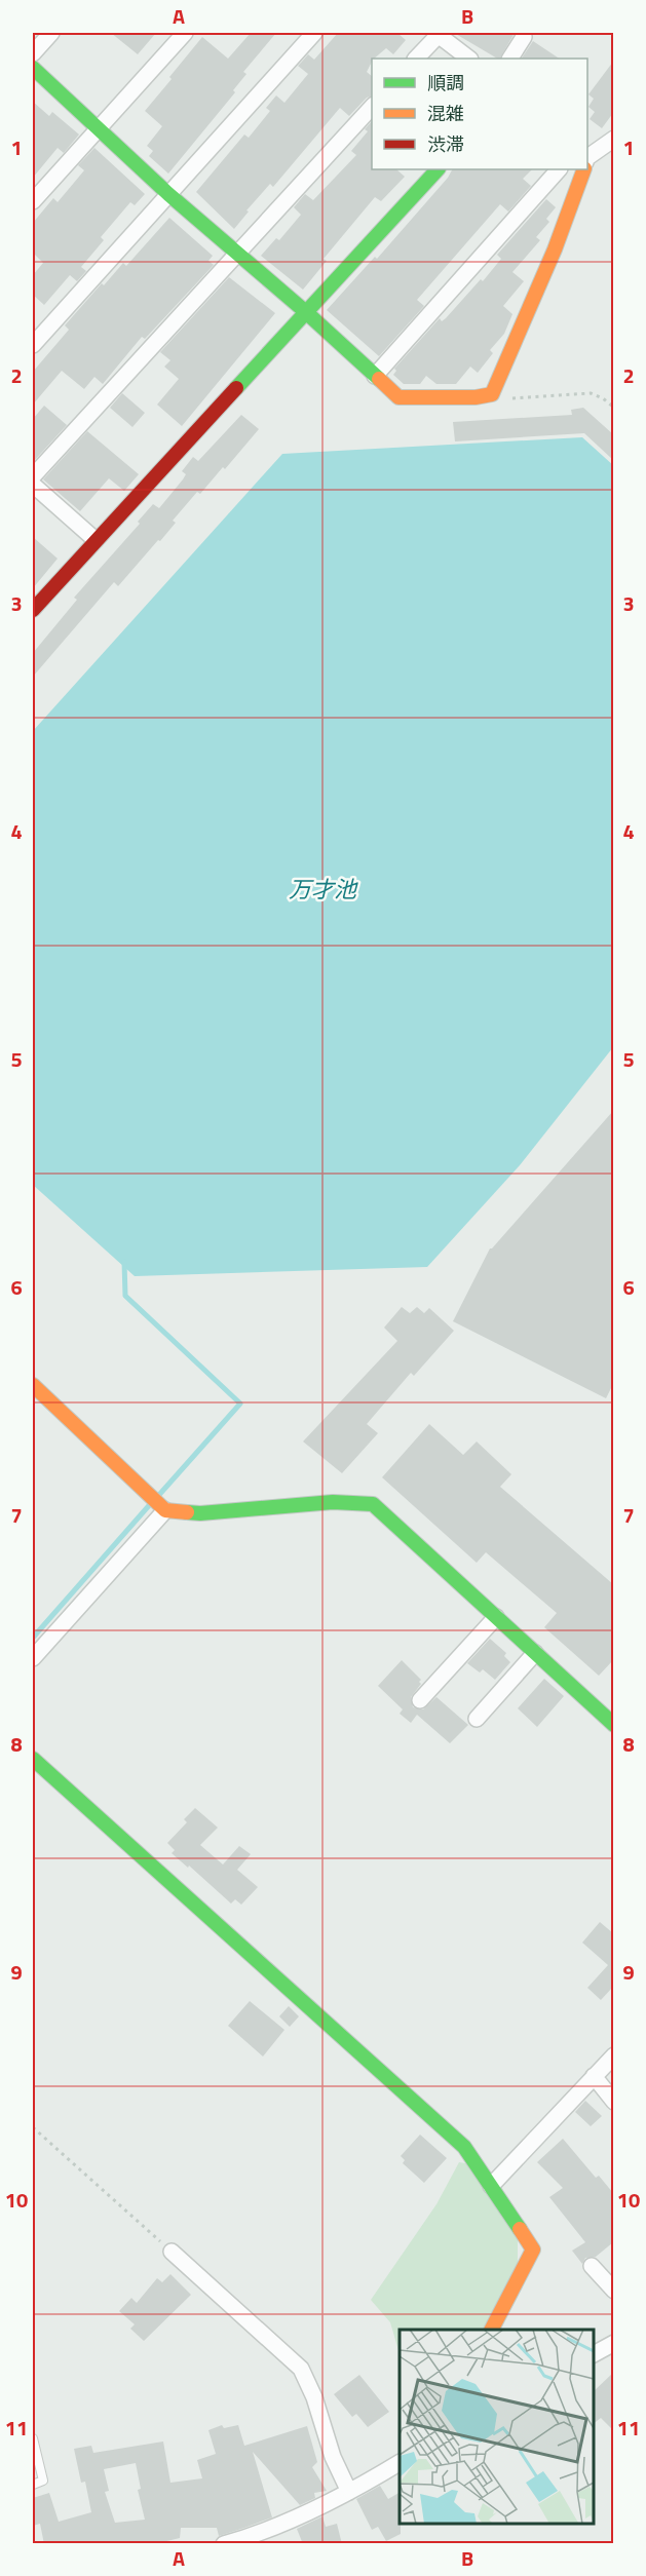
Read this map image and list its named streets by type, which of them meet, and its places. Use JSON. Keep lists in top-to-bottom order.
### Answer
{
  "water": ["万才池"],
  "legend": ["順調", "混雑", "渋滞"],
  "grid": {
    "columns": ["A", "B"],
    "rows": [
      "1",
      "2",
      "3",
      "4",
      "5",
      "6",
      "7",
      "8",
      "9",
      "10",
      "11"
    ]
  }
}
